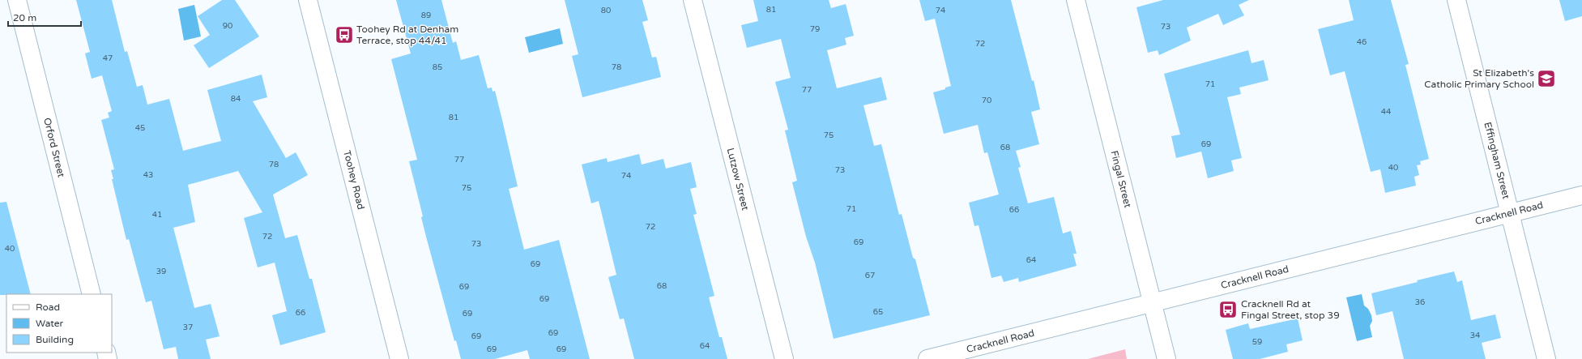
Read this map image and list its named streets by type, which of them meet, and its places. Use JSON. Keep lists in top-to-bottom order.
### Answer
{
  "streets": {
    "street": [
      "Orford Street",
      "Effingham Street",
      "Lutzow Street",
      "Fingal Street",
      "Toohey Road",
      "Cracknell Road"
    ]
  },
  "crossings": [
    ["Effingham Street", "Cracknell Road"],
    ["Fingal Street", "Cracknell Road"]
  ],
  "places": {
    "bus stop": ["Toohey Rd at Denham Terrace, stop 44/41", "Cracknell Rd at Fingal Street, stop 39"],
    "school or university": ["St Elizabeth's Catholic Primary School"]
  },
  "house_numbers": [
    "81",
    "80",
    "74",
    "89",
    "90",
    "73",
    "79",
    "46",
    "72",
    "47",
    "85",
    "78",
    "71",
    "77",
    "84",
    "70",
    "44",
    "81",
    "45",
    "75",
    "69",
    "68",
    "77",
    "78",
    "40",
    "73",
    "43",
    "74",
    "75",
    "71",
    "66",
    "41",
    "72",
    "72",
    "69",
    "73",
    "40",
    "64",
    "69",
    "39",
    "67",
    "68",
    "69",
    "69",
    "36",
    "65",
    "66",
    "69",
    "37",
    "69",
    "34",
    "69",
    "59",
    "64",
    "69",
    "69"
  ],
  "legend": ["Road", "Water", "Building"],
  "scale_bar": "20 m"
}
